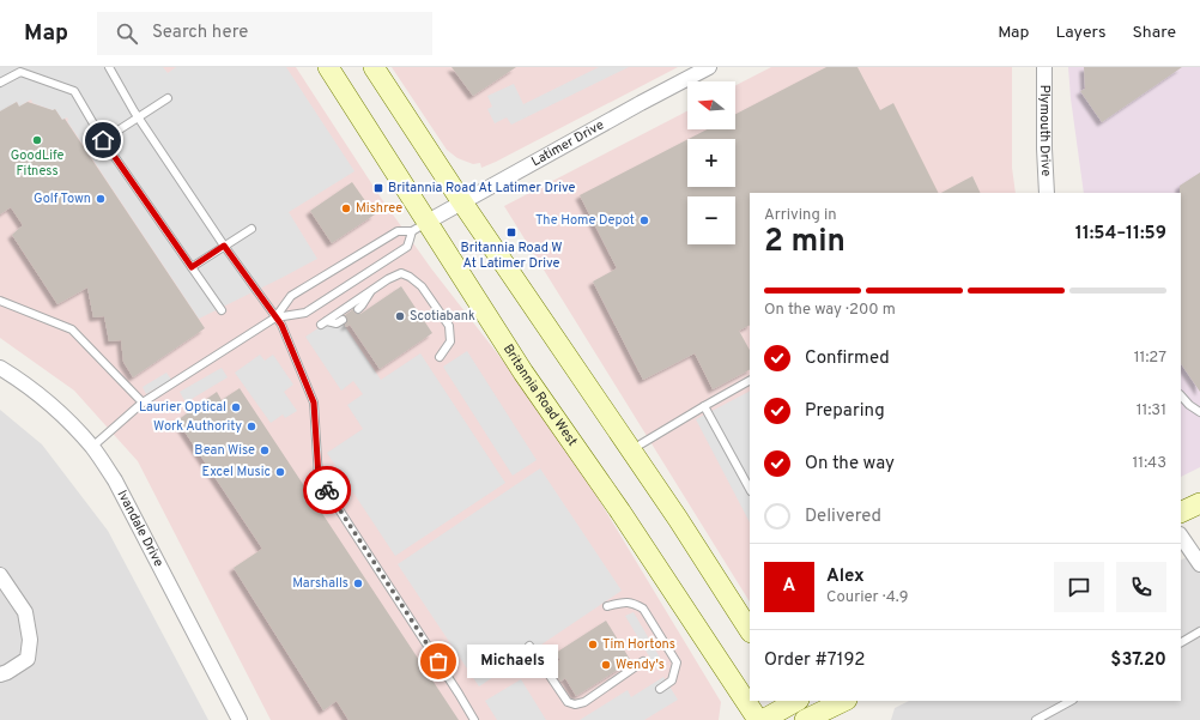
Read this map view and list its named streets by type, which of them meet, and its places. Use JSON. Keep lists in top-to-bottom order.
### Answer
{
  "streets": {
    "main road": ["Britannia Road West"],
    "street": ["Plymouth Drive", "Latimer Drive", "Ivandale Drive"]
  },
  "crossings": [
    ["Latimer Drive", "Britannia Road West"]
  ],
  "places": {
    "other": [
      "GoodLife Fitness",
      "Golf Town",
      "Mishree",
      "The Home Depot",
      "Scotiabank",
      "Laurier Optical",
      "Work Authority",
      "Bean Wise",
      "Excel Music",
      "Marshalls",
      "Tim Hortons",
      "Michaels",
      "Wendy's"
    ],
    "transit": ["Britannia Road At Latimer Drive", "Britannia Road W At Latimer Drive"]
  },
  "north": "left",
  "page": {
    "header": "Map",
    "search": "Search here",
    "nav": ["Map", "Layers", "Share"],
    "map_buttons": ["+", "−"],
    "heading": ["2 min", "Arriving in", "11:54–11:59"],
    "panel": [
      "Alex",
      "Courier · 4.9",
      "Order #7192",
      "$37.20"
    ],
    "bar": "On the way · 200 m",
    "list": [
      ["Confirmed", "11:27"],
      ["Preparing", "11:31"],
      ["On the way", "11:43"],
      "Delivered"
    ],
    "round": "A",
    "bubble": "Michaels"
  }
}
